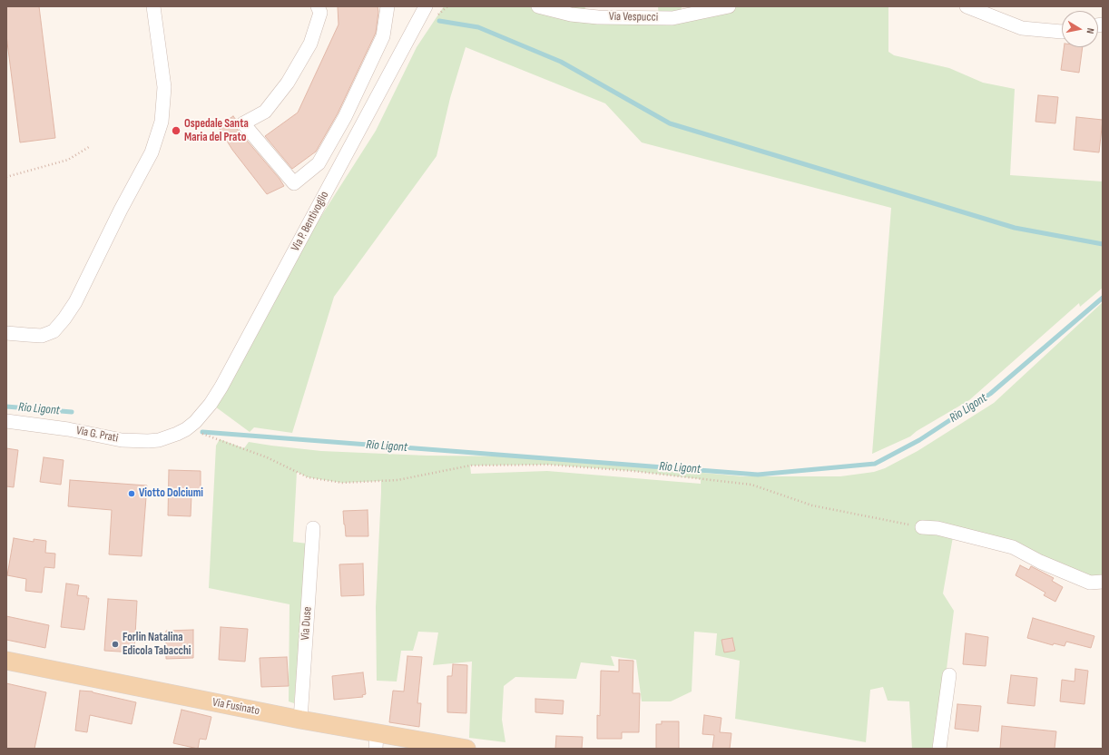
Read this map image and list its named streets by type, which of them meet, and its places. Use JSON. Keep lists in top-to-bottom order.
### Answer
{
  "streets": {
    "main road": ["Via Fusinato"],
    "street": [
      "Via Vespucci",
      "Via P. Bentivoglio",
      "Via G. Prati",
      "Via Duse"
    ]
  },
  "crossings": [
    ["Via P. Bentivoglio", "Via G. Prati"],
    ["Via Duse", "Via Fusinato"]
  ],
  "water": ["Rio Ligont"],
  "places": ["Ospedale Santa Maria del Prato", "Viotto Dolciumi", "Forlin Natalina Edicola Tabacchi"],
  "north": "right"
}
